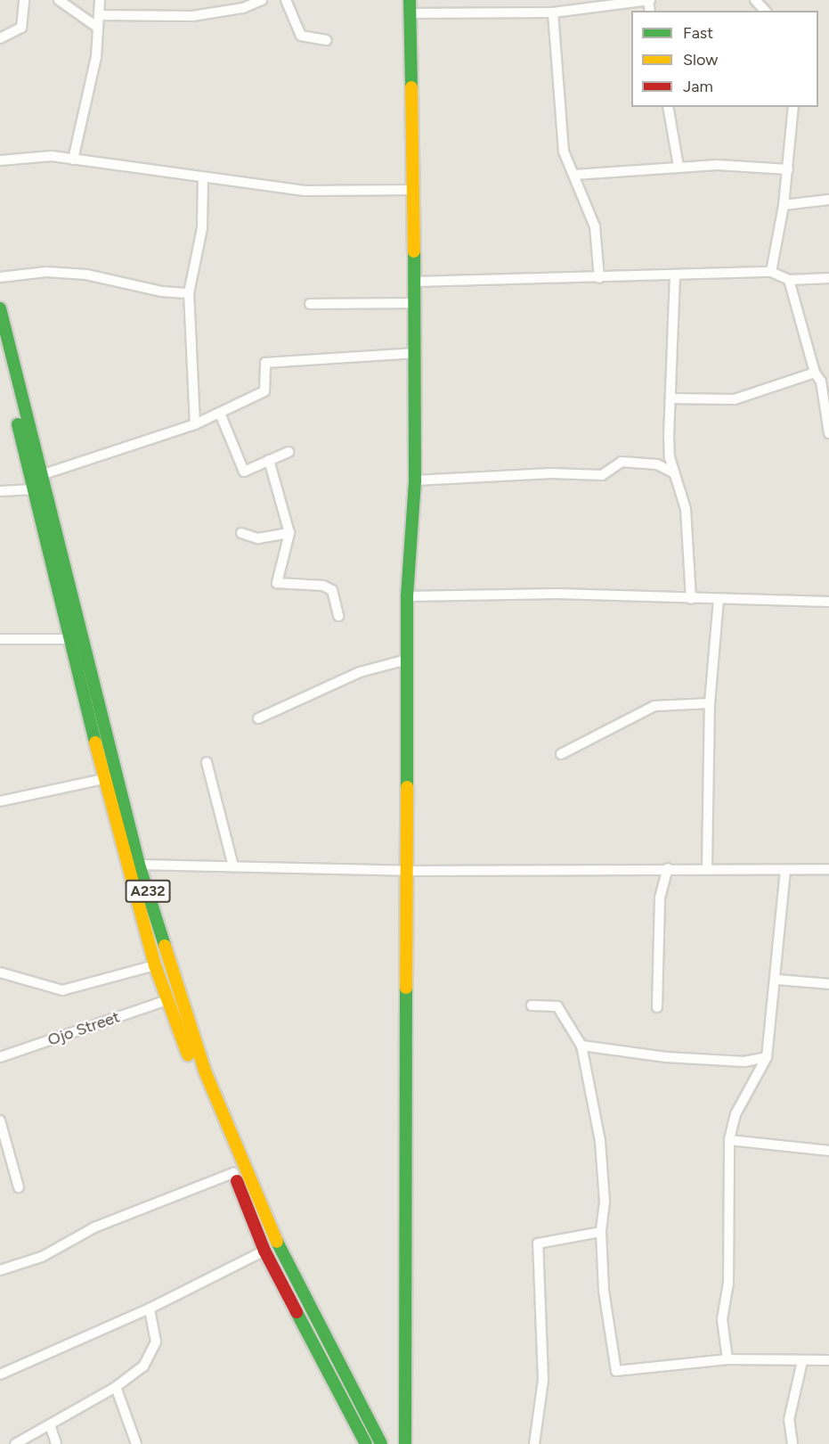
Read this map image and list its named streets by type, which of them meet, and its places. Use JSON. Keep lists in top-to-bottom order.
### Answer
{
  "streets": {
    "main road": ["A232"],
    "street": ["Ojo Street"]
  },
  "crossings": [
    ["A232", "Ojo Street"]
  ],
  "legend": ["Fast", "Slow", "Jam"]
}
